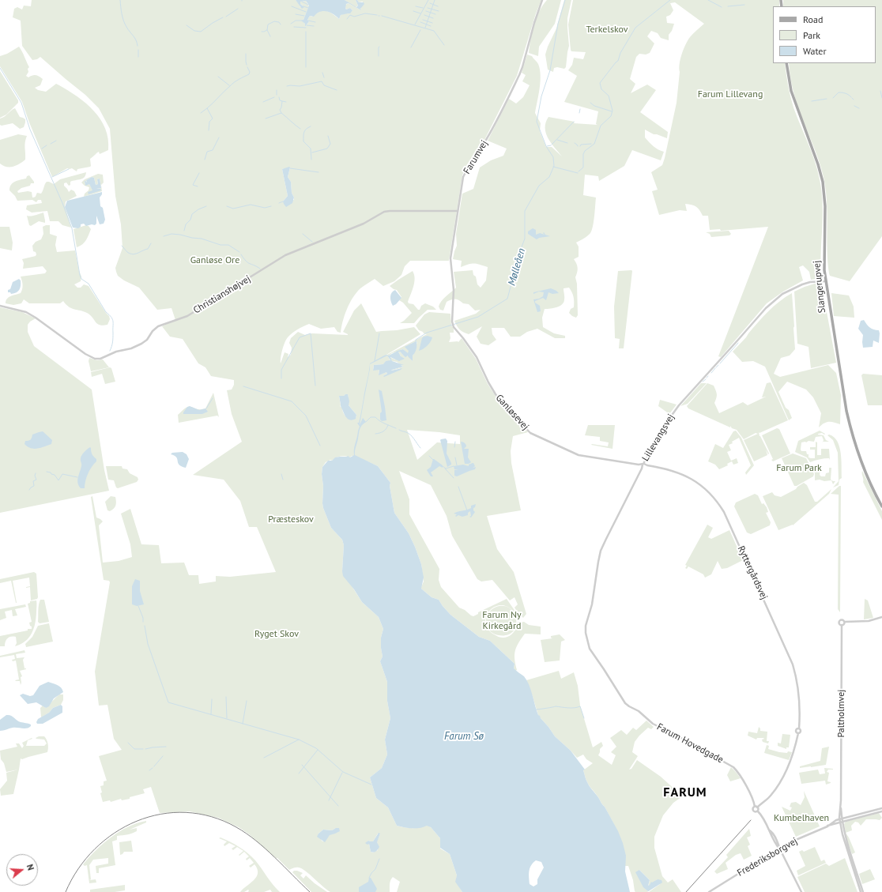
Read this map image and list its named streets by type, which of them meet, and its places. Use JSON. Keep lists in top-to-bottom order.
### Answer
{
  "streets": {
    "main road": ["Slangerupvej"],
    "street": [
      "Farumvej",
      "Christianshøjvej",
      "Ganløsevej",
      "Lillevangsvej",
      "Ryttergårdsvej",
      "Paltholmvej",
      "Farum Hovedgade",
      "Frederiksborgvej"
    ]
  },
  "crossings": [
    ["Farumvej", "Christianshøjvej"],
    ["Farumvej", "Ganløsevej"],
    ["Slangerupvej", "Lillevangsvej"],
    ["Ganløsevej", "Lillevangsvej"],
    ["Ganløsevej", "Ryttergårdsvej"],
    ["Lillevangsvej", "Ryttergårdsvej"],
    ["Lillevangsvej", "Farum Hovedgade"],
    ["Ryttergårdsvej", "Farum Hovedgade"],
    ["Paltholmvej", "Frederiksborgvej"]
  ],
  "districts": ["FARUM"],
  "water": ["Mølleåen", "Farum Sø"],
  "parks": [
    "Terkelskov",
    "Farum Lillevang",
    "Ganløse Ore",
    "Farum Park",
    "Præsteskov",
    "Farum Ny Kirkegård",
    "Ryget Skov",
    "Kumbelhaven"
  ],
  "legend": ["Road", "Park", "Water"],
  "north": "right"
}
